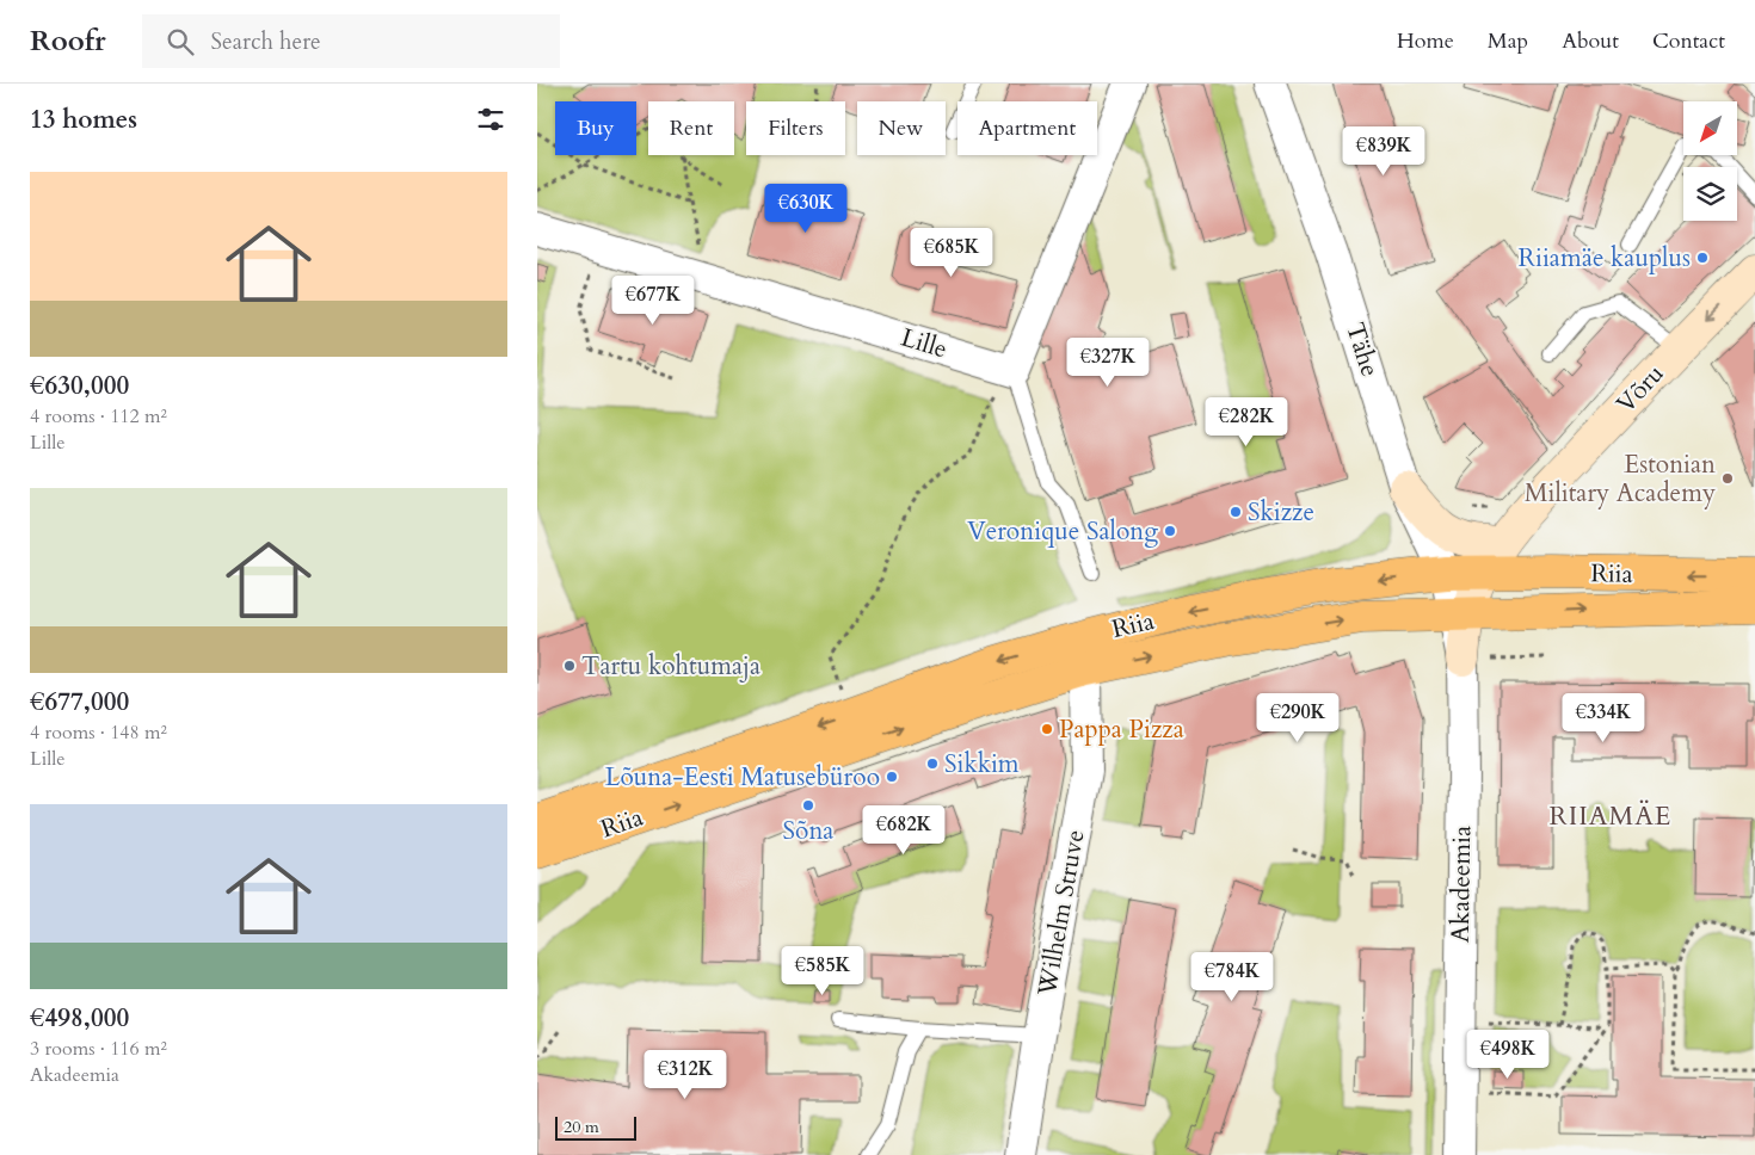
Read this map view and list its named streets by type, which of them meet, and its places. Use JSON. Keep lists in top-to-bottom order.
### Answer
{
  "streets": {
    "highway": ["Riia"],
    "main road": ["Võru"],
    "street": [
      "Lille",
      "Tähe",
      "Akadeemia",
      "Wilhelm Struve"
    ]
  },
  "crossings": [
    ["Tähe", "Võru"],
    ["Tähe", "Riia"],
    ["Võru", "Riia"],
    ["Riia", "Wilhelm Struve"]
  ],
  "districts": ["RIIAMÄE"],
  "places": [
    "Riiamäe kauplus",
    "Estonian Military Academy",
    "Skizze",
    "Veronique Salong",
    "Tartu kohtumaja",
    "Pappa Pizza",
    "Sikkim",
    "Lõuna-Eesti Matusebüroo",
    "Sõna"
  ],
  "scale_bar": "20 m",
  "north": "bottom left",
  "page": {
    "header": "Roofr",
    "search": "Search here",
    "nav": [
      "Home",
      "Map",
      "About",
      "Contact"
    ],
    "heading": "13 homes",
    "chip": [
      "Buy",
      "Rent",
      "Filters",
      "New",
      "Apartment"
    ],
    "price": [
      "€839K",
      "€630K",
      "€685K",
      "€677K",
      "€327K",
      "€282K",
      "€290K",
      "€334K",
      "€682K",
      "€585K",
      "€784K",
      "€498K",
      "€312K"
    ],
    "list": [
      {
        "name": "€630,000",
        "note": "4 rooms · 112 m² · Lille"
      },
      {
        "name": "€677,000",
        "note": "4 rooms · 148 m² · Lille"
      },
      {
        "name": "€498,000",
        "note": "3 rooms · 116 m² · Akadeemia"
      }
    ],
    "scale": "20 m"
  }
}
